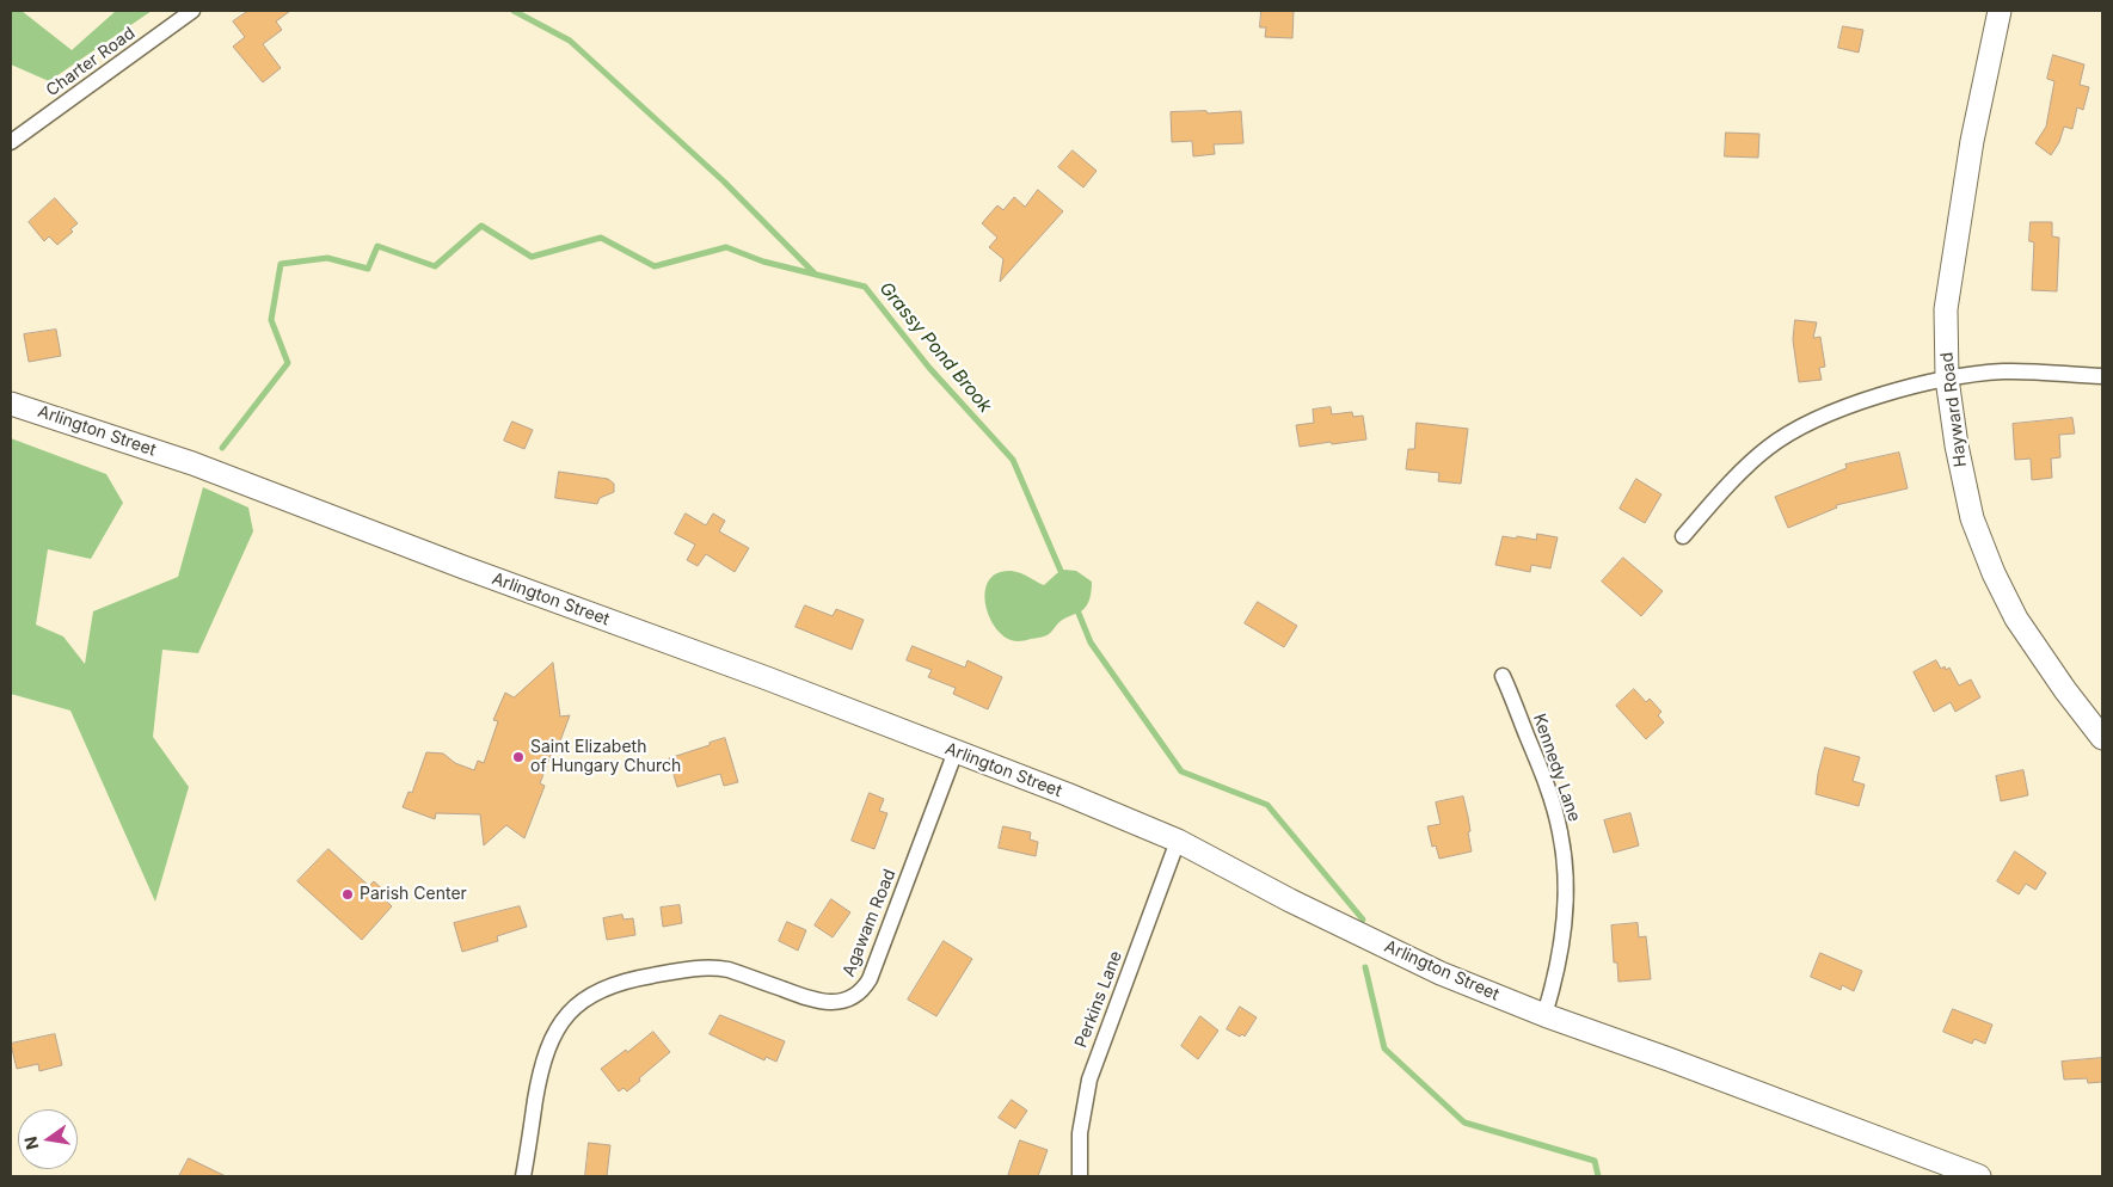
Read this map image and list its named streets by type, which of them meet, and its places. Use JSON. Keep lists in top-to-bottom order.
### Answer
{
  "streets": {
    "street": [
      "Charter Road",
      "Hayward Road",
      "Arlington Street",
      "Kennedy Lane",
      "Agawam Road",
      "Perkins Lane"
    ]
  },
  "crossings": [
    ["Arlington Street", "Kennedy Lane"],
    ["Arlington Street", "Agawam Road"],
    ["Arlington Street", "Perkins Lane"]
  ],
  "water": ["Grassy Pond Brook"],
  "places": ["Saint Elizabeth of Hungary Church", "Parish Center"],
  "north": "left"
}
